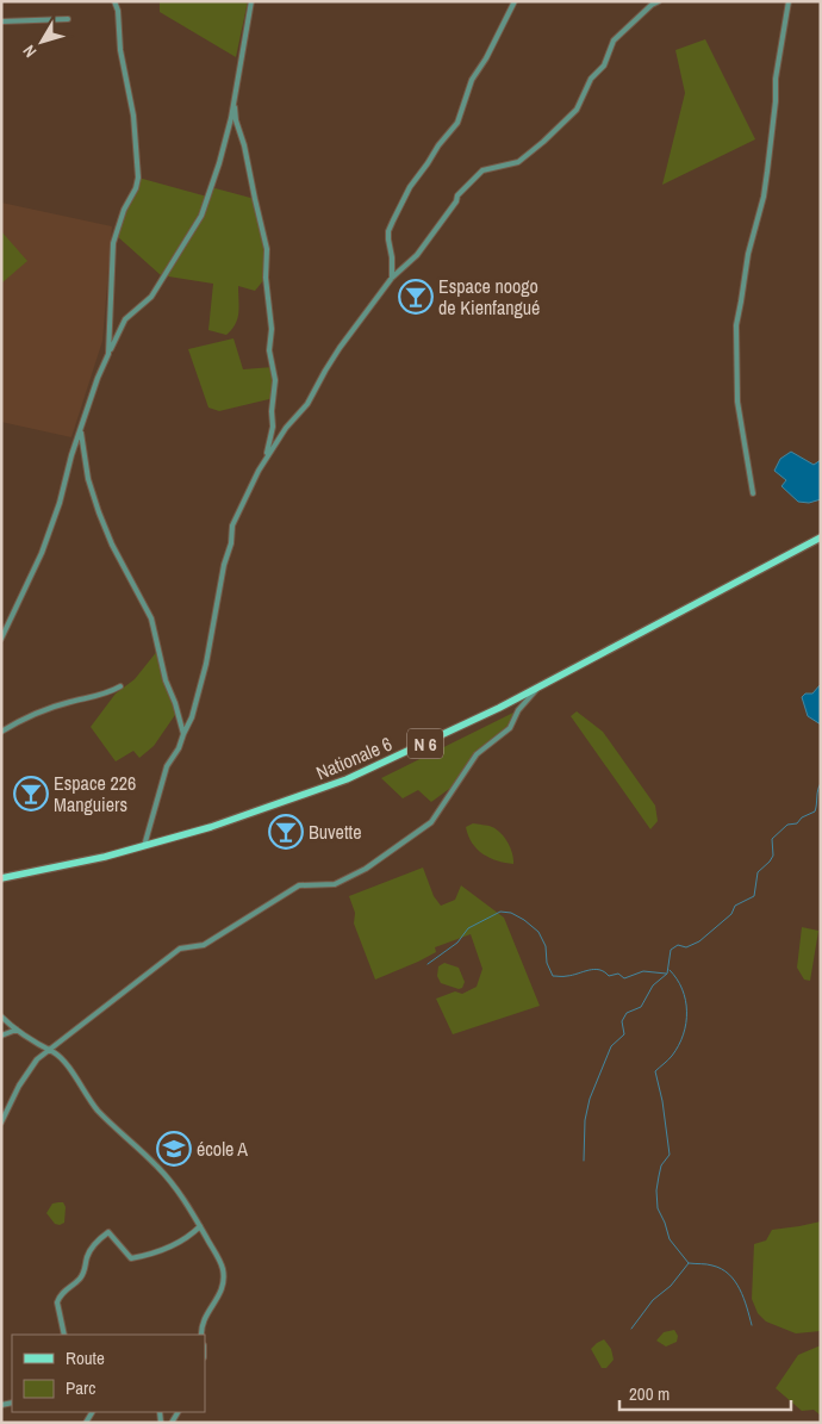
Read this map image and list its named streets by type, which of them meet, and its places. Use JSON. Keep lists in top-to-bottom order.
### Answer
{
  "streets": {
    "main road": ["N 6", "Nationale 6"]
  },
  "places": {
    "bar": ["Espace noogo de Kienfangué", "Espace 226 Manguiers", "Buvette"],
    "school or university": ["école A"]
  },
  "legend": ["Route", "Parc"],
  "scale_bar": "200 m",
  "north": "bottom left"
}
